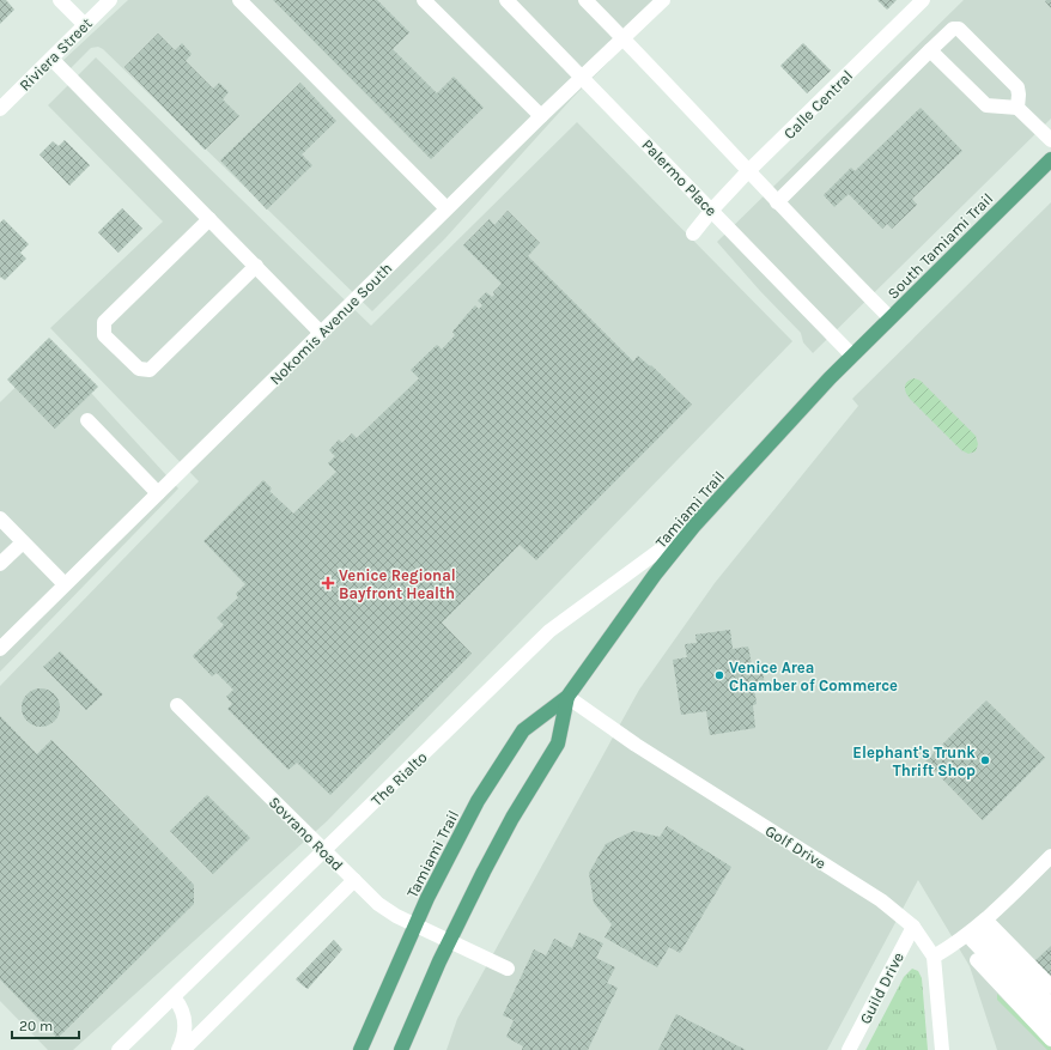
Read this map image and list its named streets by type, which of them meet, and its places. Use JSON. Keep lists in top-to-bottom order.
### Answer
{
  "streets": {
    "main road": ["South Tamiami Trail", "Tamiami Trail"],
    "street": [
      "Riviera Street",
      "Calle Central",
      "Palermo Place",
      "Nokomis Avenue South",
      "The Rialto",
      "Sovrano Road",
      "Golf Drive",
      "Guild Drive"
    ]
  },
  "crossings": [
    ["Calle Central", "Palermo Place"],
    ["Palermo Place", "South Tamiami Trail"],
    ["Palermo Place", "Nokomis Avenue South"],
    ["Palermo Place", "Tamiami Trail"],
    ["South Tamiami Trail", "Tamiami Trail"],
    ["Tamiami Trail", "The Rialto"],
    ["Tamiami Trail", "Sovrano Road"],
    ["Tamiami Trail", "Golf Drive"],
    ["The Rialto", "Sovrano Road"],
    ["Golf Drive", "Guild Drive"]
  ],
  "places": {
    "health": ["Venice Regional Bayfront Health"],
    "other": ["Venice Area Chamber of Commerce", "Elephant's Trunk Thrift Shop"]
  },
  "scale_bar": "20 m"
}
